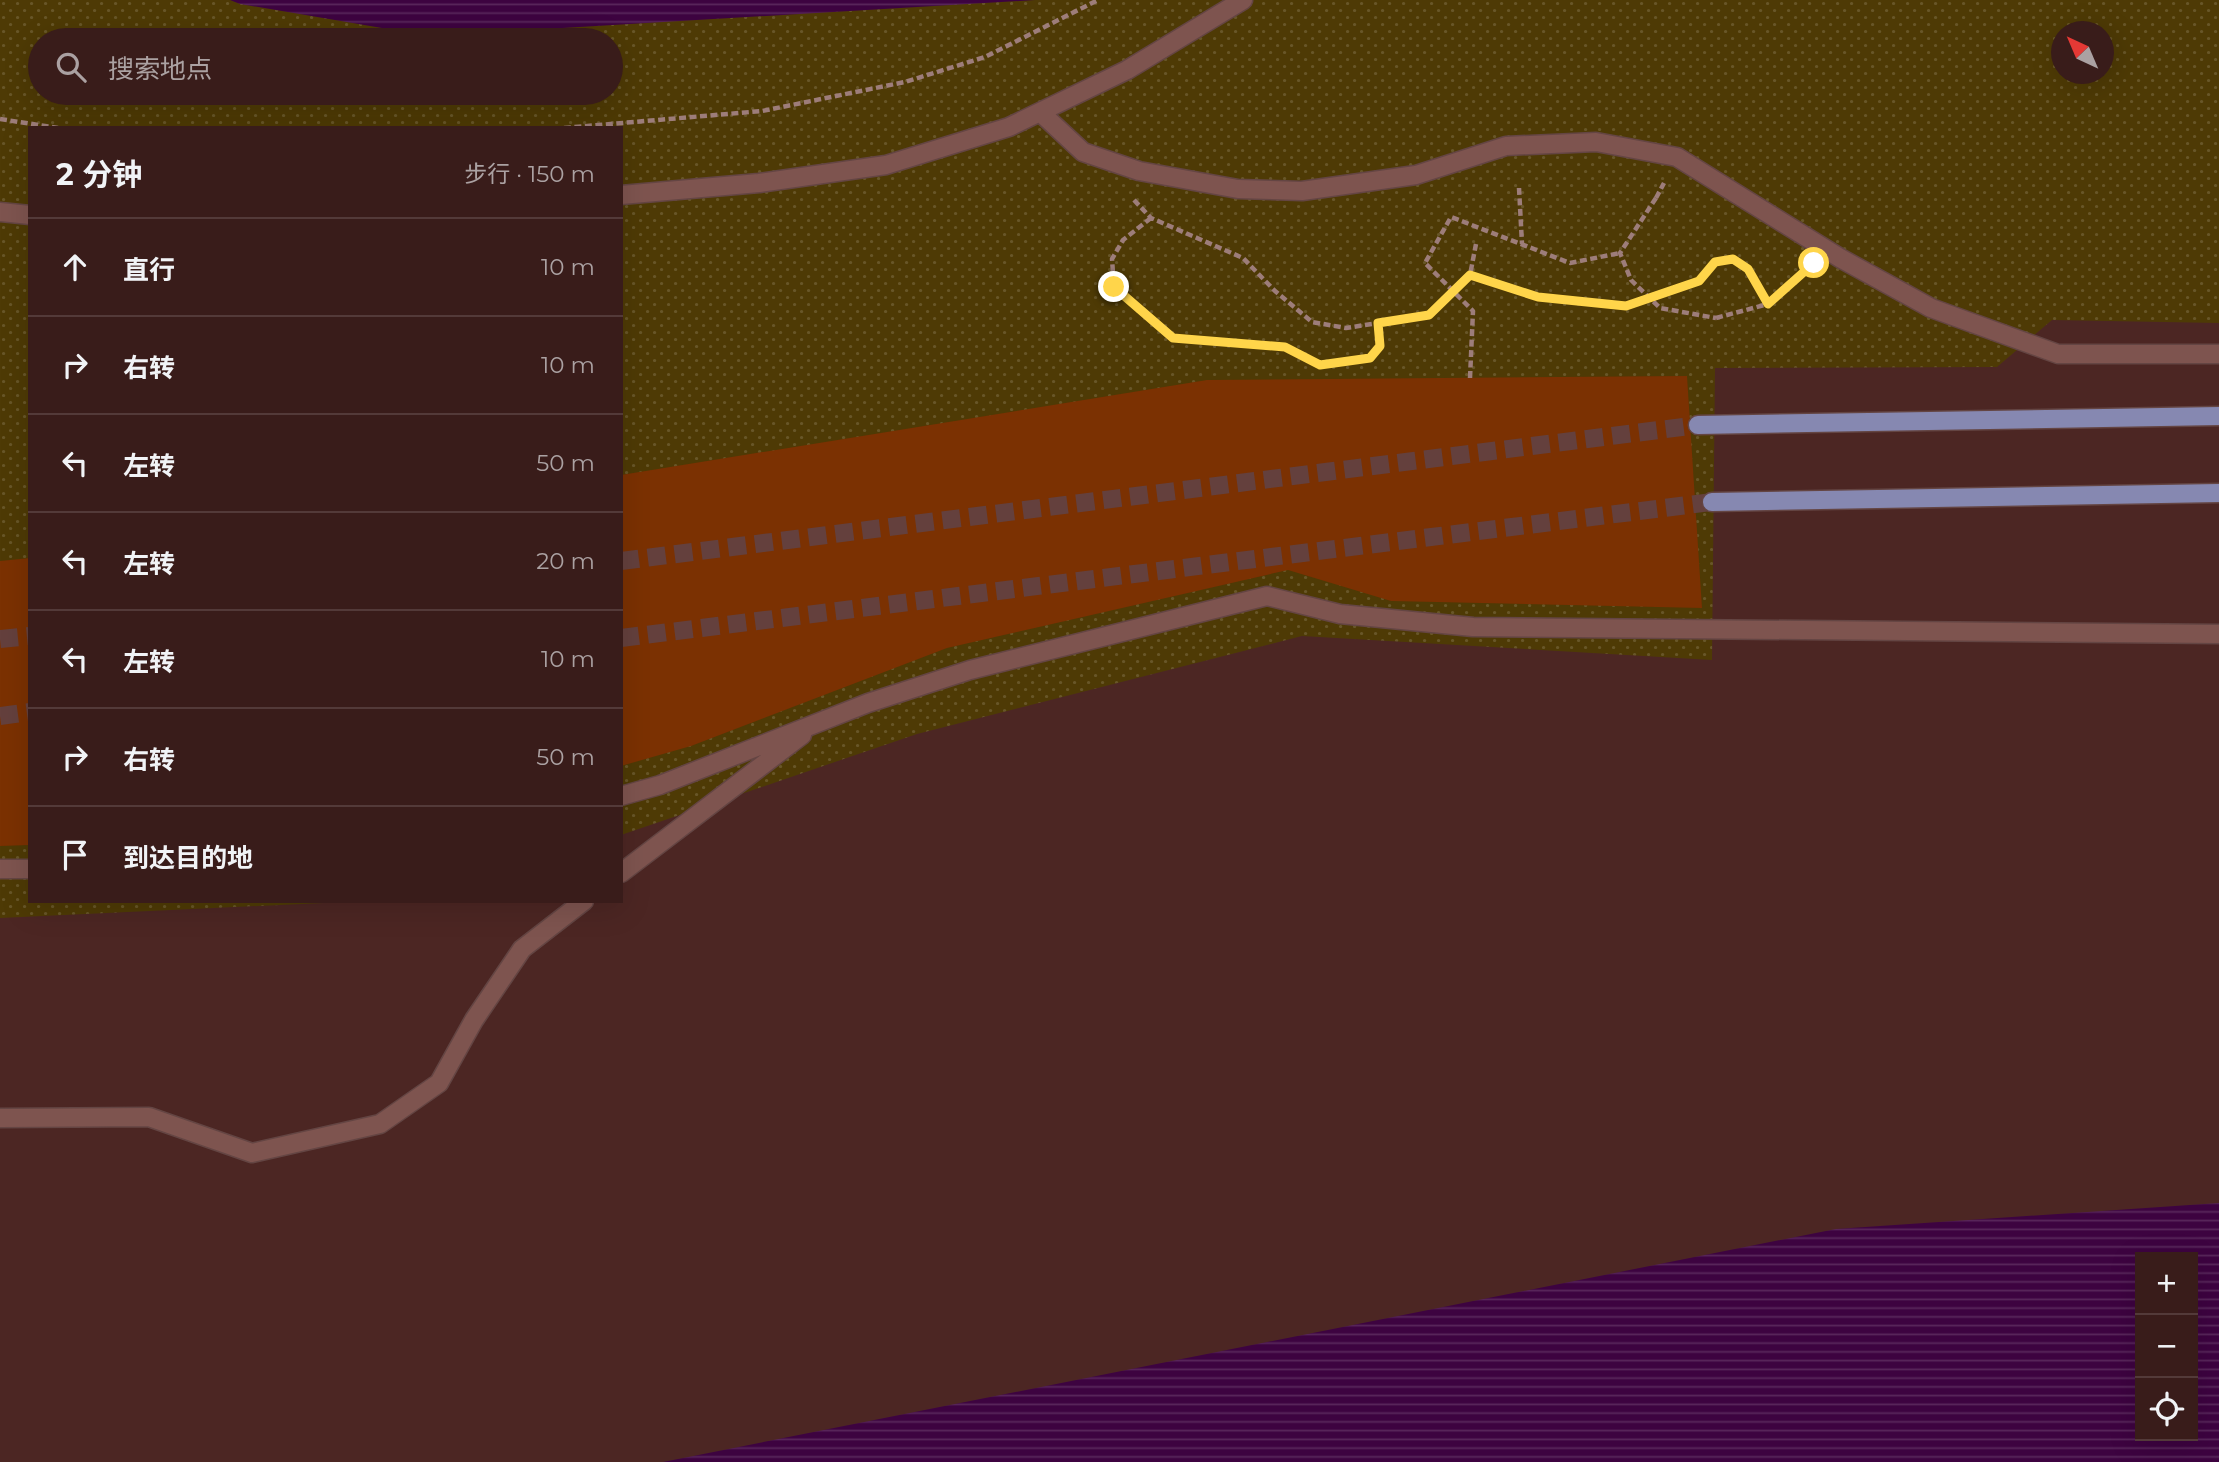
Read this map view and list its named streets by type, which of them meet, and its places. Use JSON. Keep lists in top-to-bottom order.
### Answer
{
  "north": "top left",
  "page": {
    "search": "搜索地点",
    "heading": ["2 分钟", "步行 · 150 m"],
    "list": [
      ["直行", "10 m"],
      ["右转", "10 m"],
      ["左转", "50 m"],
      ["左转", "20 m"],
      ["左转", "10 m"],
      ["右转", "50 m"],
      "到达目的地"
    ],
    "map_buttons": ["+", "−"]
  }
}
